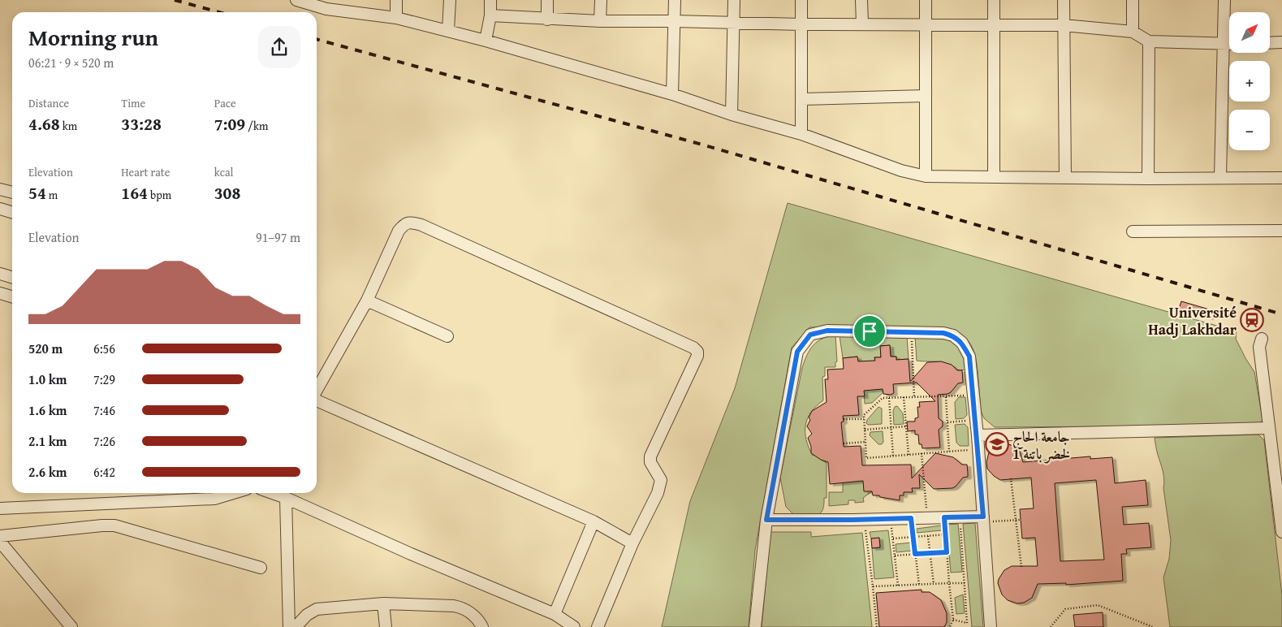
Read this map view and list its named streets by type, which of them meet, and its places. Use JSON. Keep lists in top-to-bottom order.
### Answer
{
  "places": {
    "station": ["Université Hadj Lakhdar"],
    "school or university": ["جامعة الحاج لخضر باتنة 1"]
  },
  "north": "top right",
  "page": {
    "map_buttons": ["+", "−"],
    "heading": ["Morning run", "06:21 · 9 × 520 m"],
    "stats": [
      ["Distance", "4.68 km"],
      ["Time", "33:28"],
      ["Pace", "7:09 /km"],
      ["Elevation", "54 m"],
      ["Heart rate", "164 bpm"],
      ["kcal", "308"]
    ],
    "chart": ["Elevation", "91–97 m"],
    "list": [
      {
        "name": "520 m",
        "note": "6:56"
      },
      {
        "name": "1.0 km",
        "note": "7:29"
      },
      {
        "name": "1.6 km",
        "note": "7:46"
      },
      {
        "name": "2.1 km",
        "note": "7:26"
      },
      {
        "name": "2.6 km",
        "note": "6:42"
      }
    ]
  }
}
